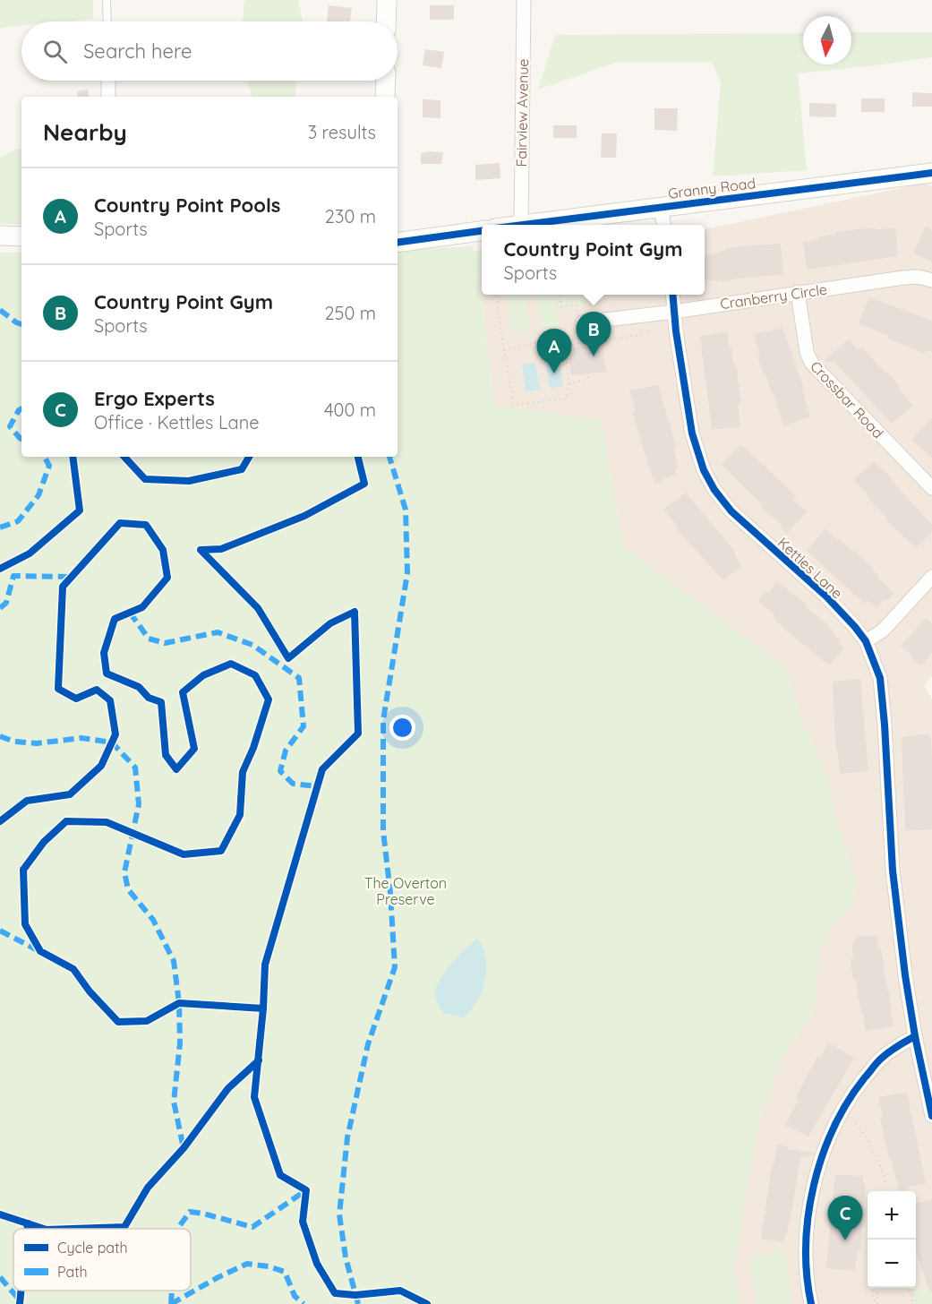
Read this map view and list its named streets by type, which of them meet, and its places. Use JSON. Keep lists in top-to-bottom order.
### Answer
{
  "streets": {
    "street": [
      "Fairview Avenue",
      "Granny Road",
      "Cranberry Circle",
      "Crossbar Road",
      "Kettles Lane"
    ]
  },
  "crossings": [
    ["Cranberry Circle", "Crossbar Road"],
    ["Cranberry Circle", "Kettles Lane"]
  ],
  "parks": ["The Overton Preserve"],
  "legend": ["Cycle path", "Path"],
  "north": "bottom",
  "page": {
    "search": "Search here",
    "heading": ["Nearby", "3 results"],
    "list": [
      {
        "mark": "A",
        "name": "Country Point Pools",
        "note": "Sports",
        "value": "230 m"
      },
      {
        "mark": "B",
        "name": "Country Point Gym",
        "note": "Sports",
        "value": "250 m"
      },
      {
        "mark": "C",
        "name": "Ergo Experts",
        "note": "Office · Kettles Lane",
        "value": "400 m"
      }
    ],
    "popup": ["Country Point Gym", "Sports"],
    "pins": ["B", "A", "C"],
    "map_buttons": ["+", "−"]
  }
}
